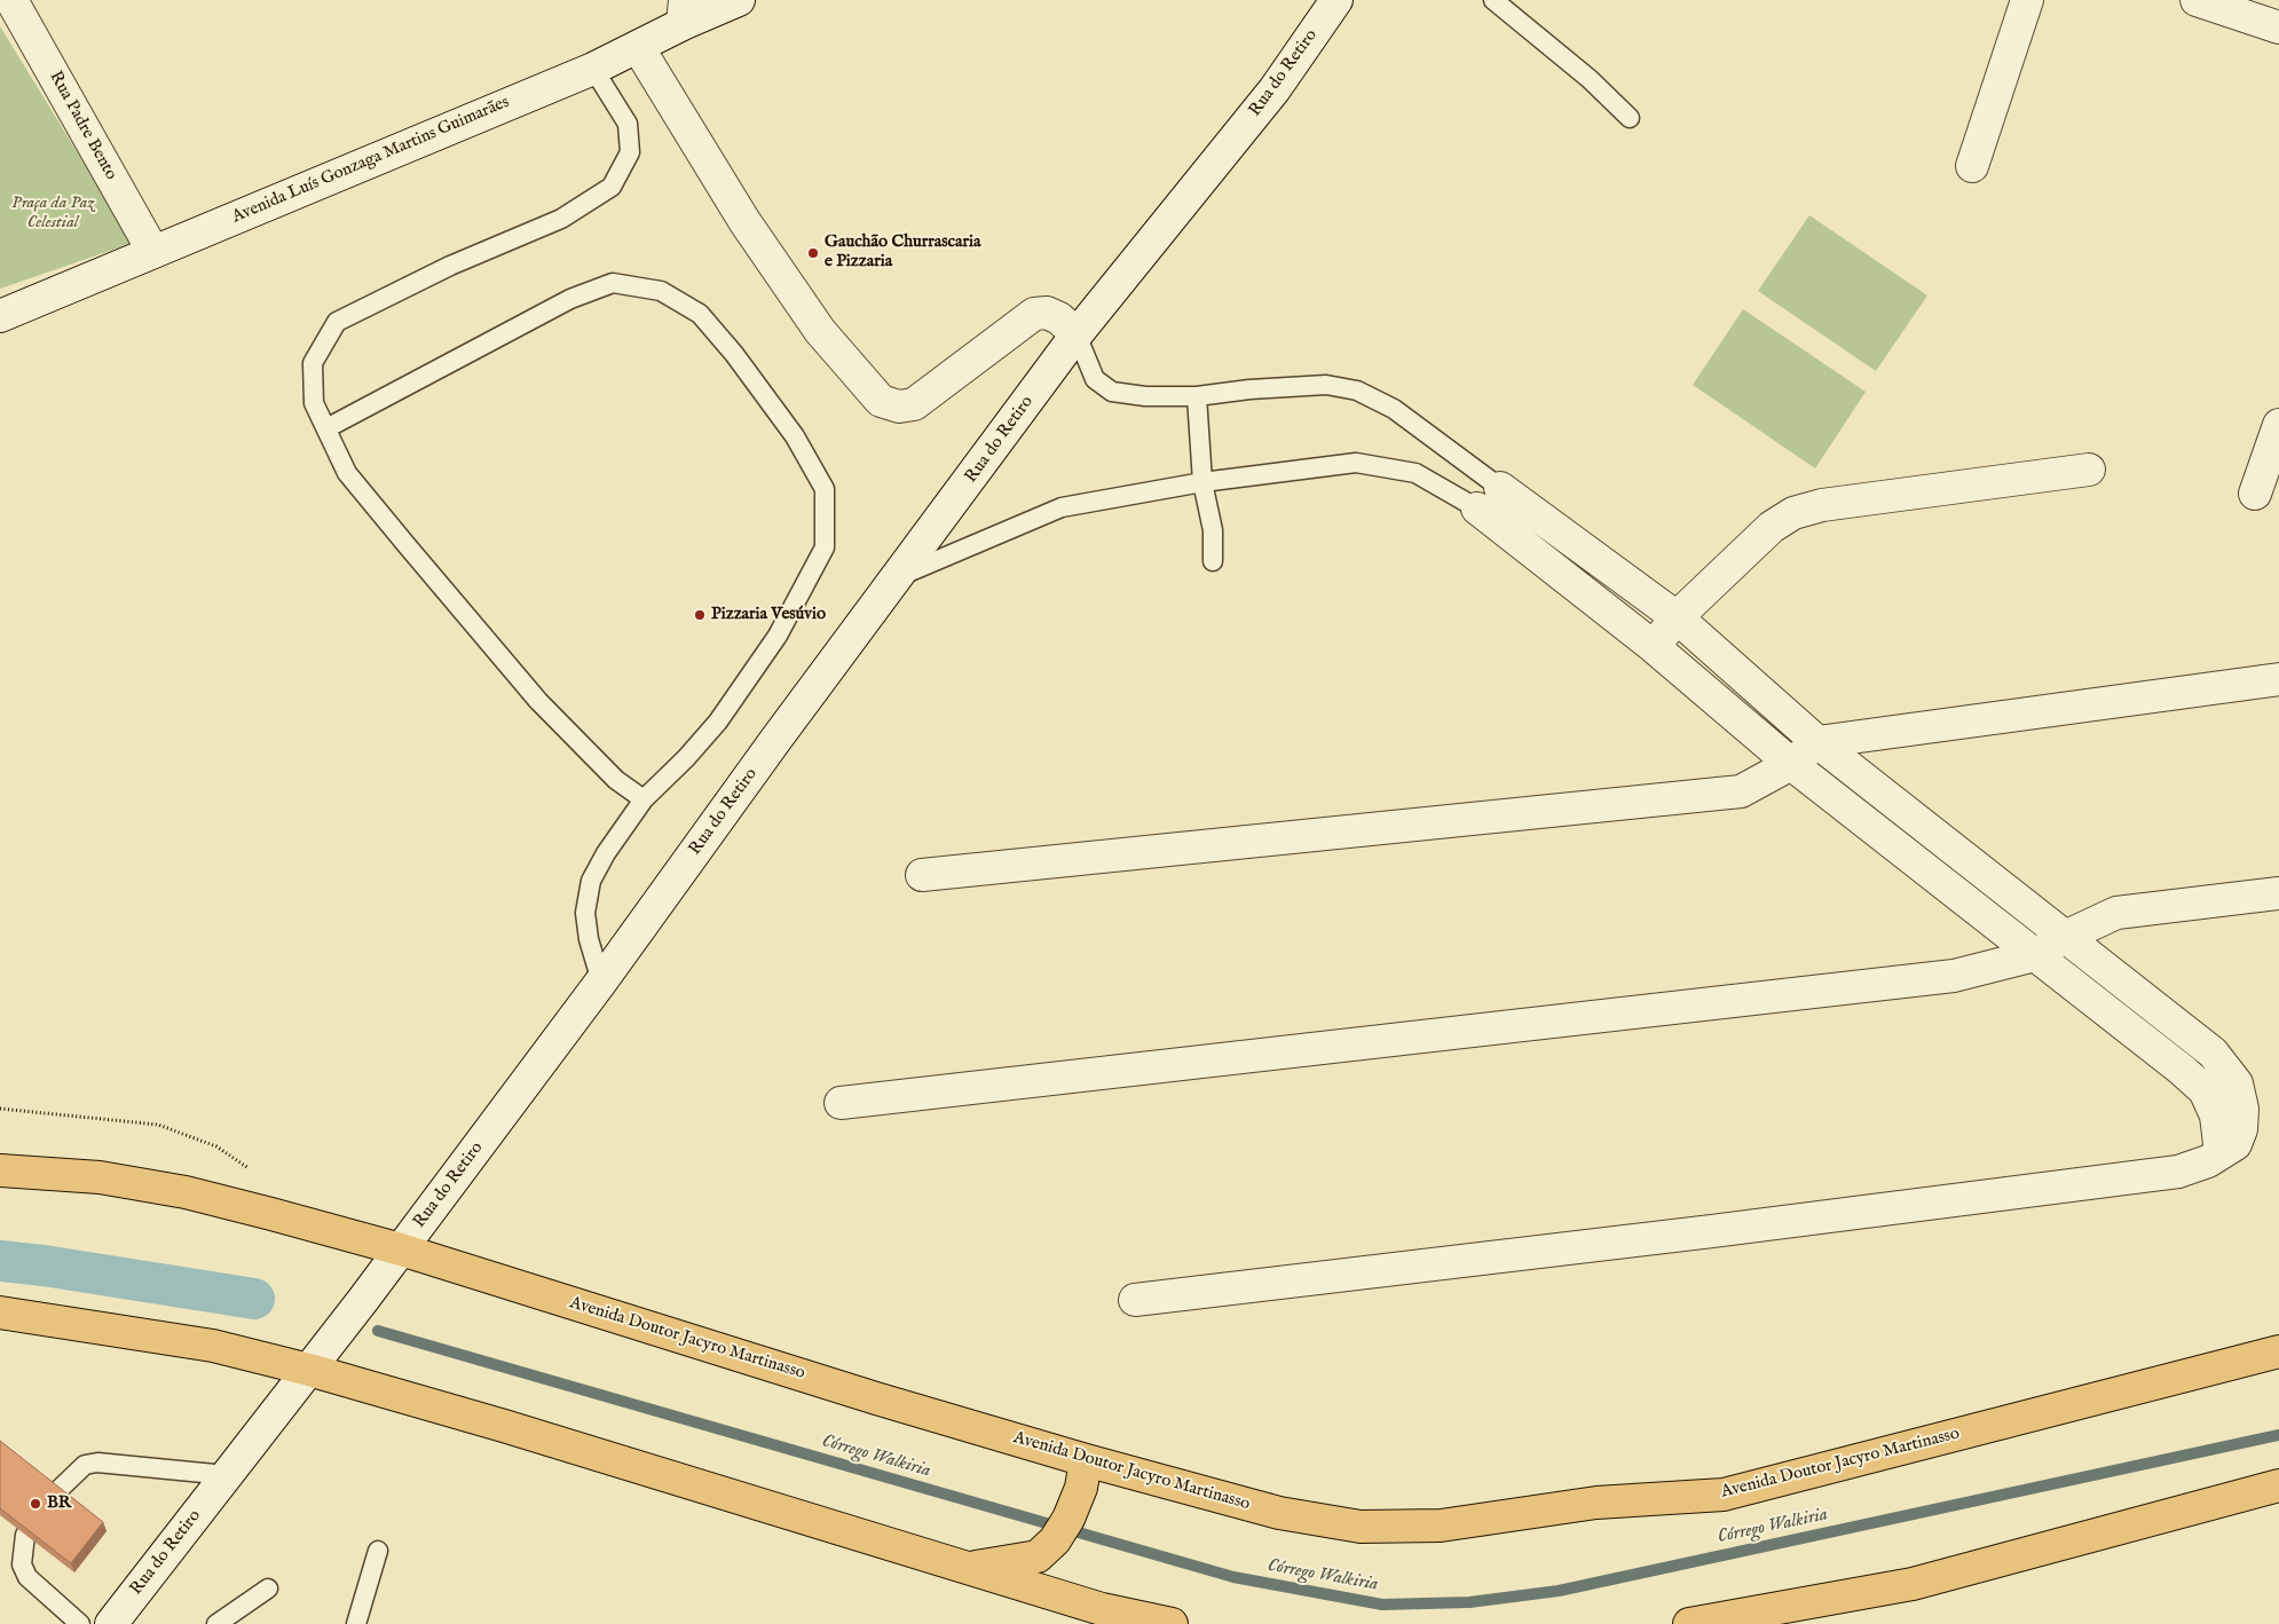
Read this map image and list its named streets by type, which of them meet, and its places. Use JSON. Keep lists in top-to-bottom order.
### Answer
{
  "streets": {
    "main road": ["Avenida Doutor Jacyro Martinasso"],
    "street": ["Rua do Retiro", "Rua Padre Bento", "Avenida Luís Gonzaga Martins Guimarães"]
  },
  "crossings": [
    ["Rua do Retiro", "Avenida Doutor Jacyro Martinasso"],
    ["Rua Padre Bento", "Avenida Luís Gonzaga Martins Guimarães"]
  ],
  "water": ["Córrego Walkiria"],
  "parks": ["Praça da Paz Celestial"],
  "places": ["Gauchão Churrascaria e Pizzaria", "Pizzaria Vesúvio", "BR"]
}
